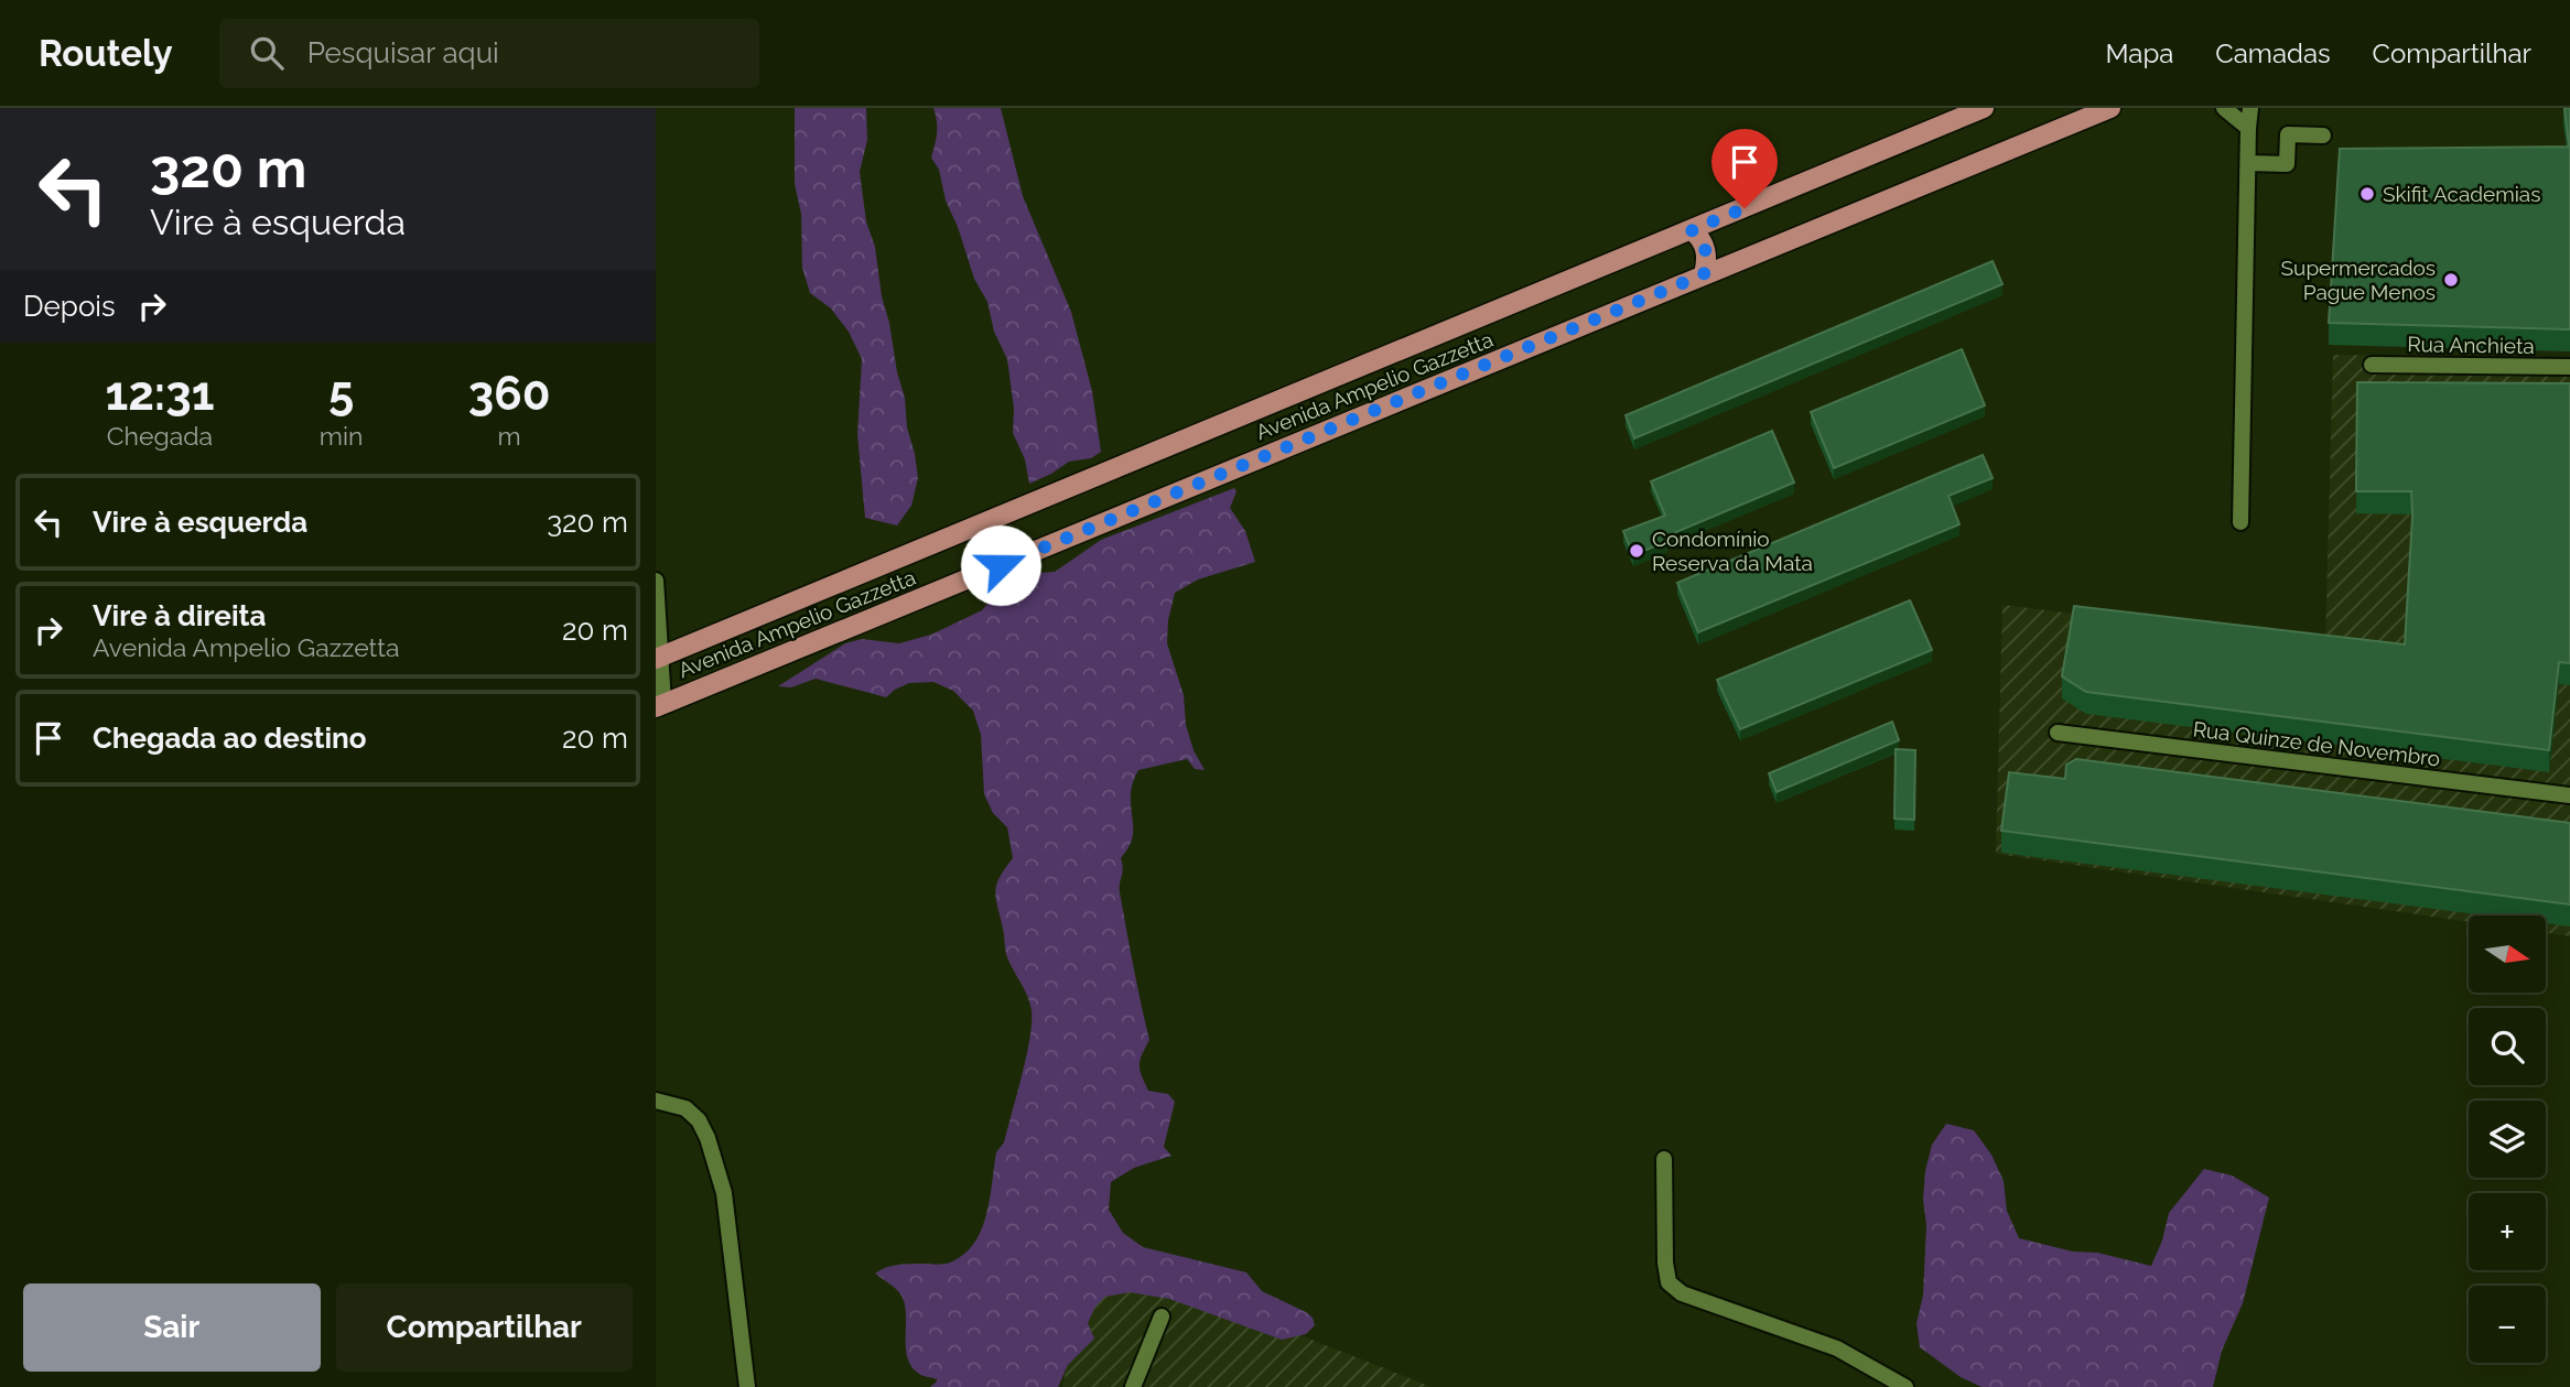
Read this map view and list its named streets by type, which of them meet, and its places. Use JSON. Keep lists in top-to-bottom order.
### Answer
{
  "streets": {
    "main road": ["Avenida Ampelio Gazzetta"],
    "street": ["Rua Anchieta", "Rua Quinze de Novembro"]
  },
  "places": ["Skifit Academias", "Supermercados Pague Menos", "Condomínio Reserva da Mata"],
  "north": "right",
  "page": {
    "header": "Routely",
    "search": "Pesquisar aqui",
    "nav": ["Mapa", "Camadas", "Compartilhar"],
    "turn": ["320 m", "Vire à esquerda"],
    "then": "Depois",
    "eta": [
      "12:31",
      "Chegada",
      "5",
      "min",
      "360",
      "m"
    ],
    "list": [
      {
        "name": "Vire à esquerda",
        "value": "320 m"
      },
      {
        "name": "Vire à direita",
        "note": "Avenida Ampelio Gazzetta",
        "value": "20 m"
      },
      {
        "name": "Chegada ao destino",
        "value": "20 m"
      }
    ],
    "map_buttons": ["+", "−"],
    "buttons": ["Sair", "Compartilhar"]
  }
}
